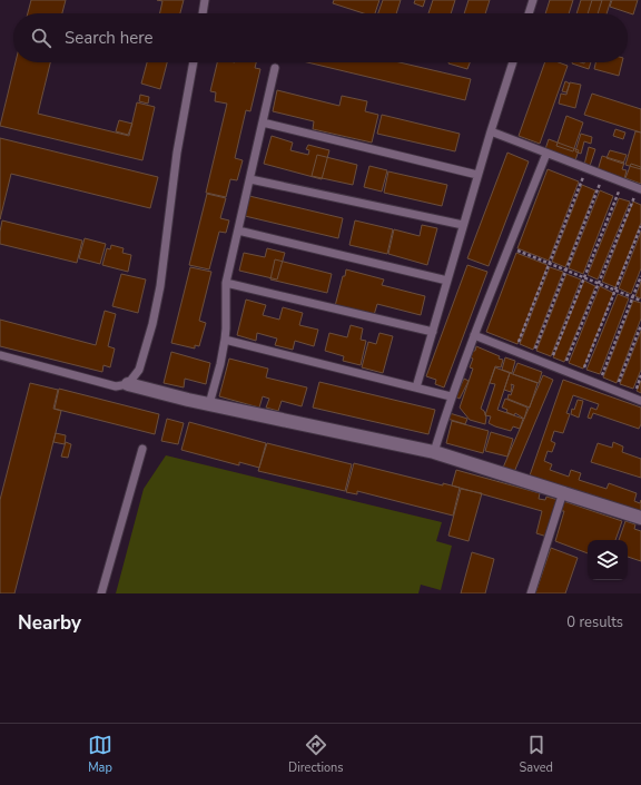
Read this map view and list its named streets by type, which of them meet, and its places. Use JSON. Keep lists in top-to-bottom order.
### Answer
{
  "page": {
    "search": "Search here",
    "heading": ["Nearby", "0 results"],
    "nav": ["Map", "Directions", "Saved"]
  }
}
